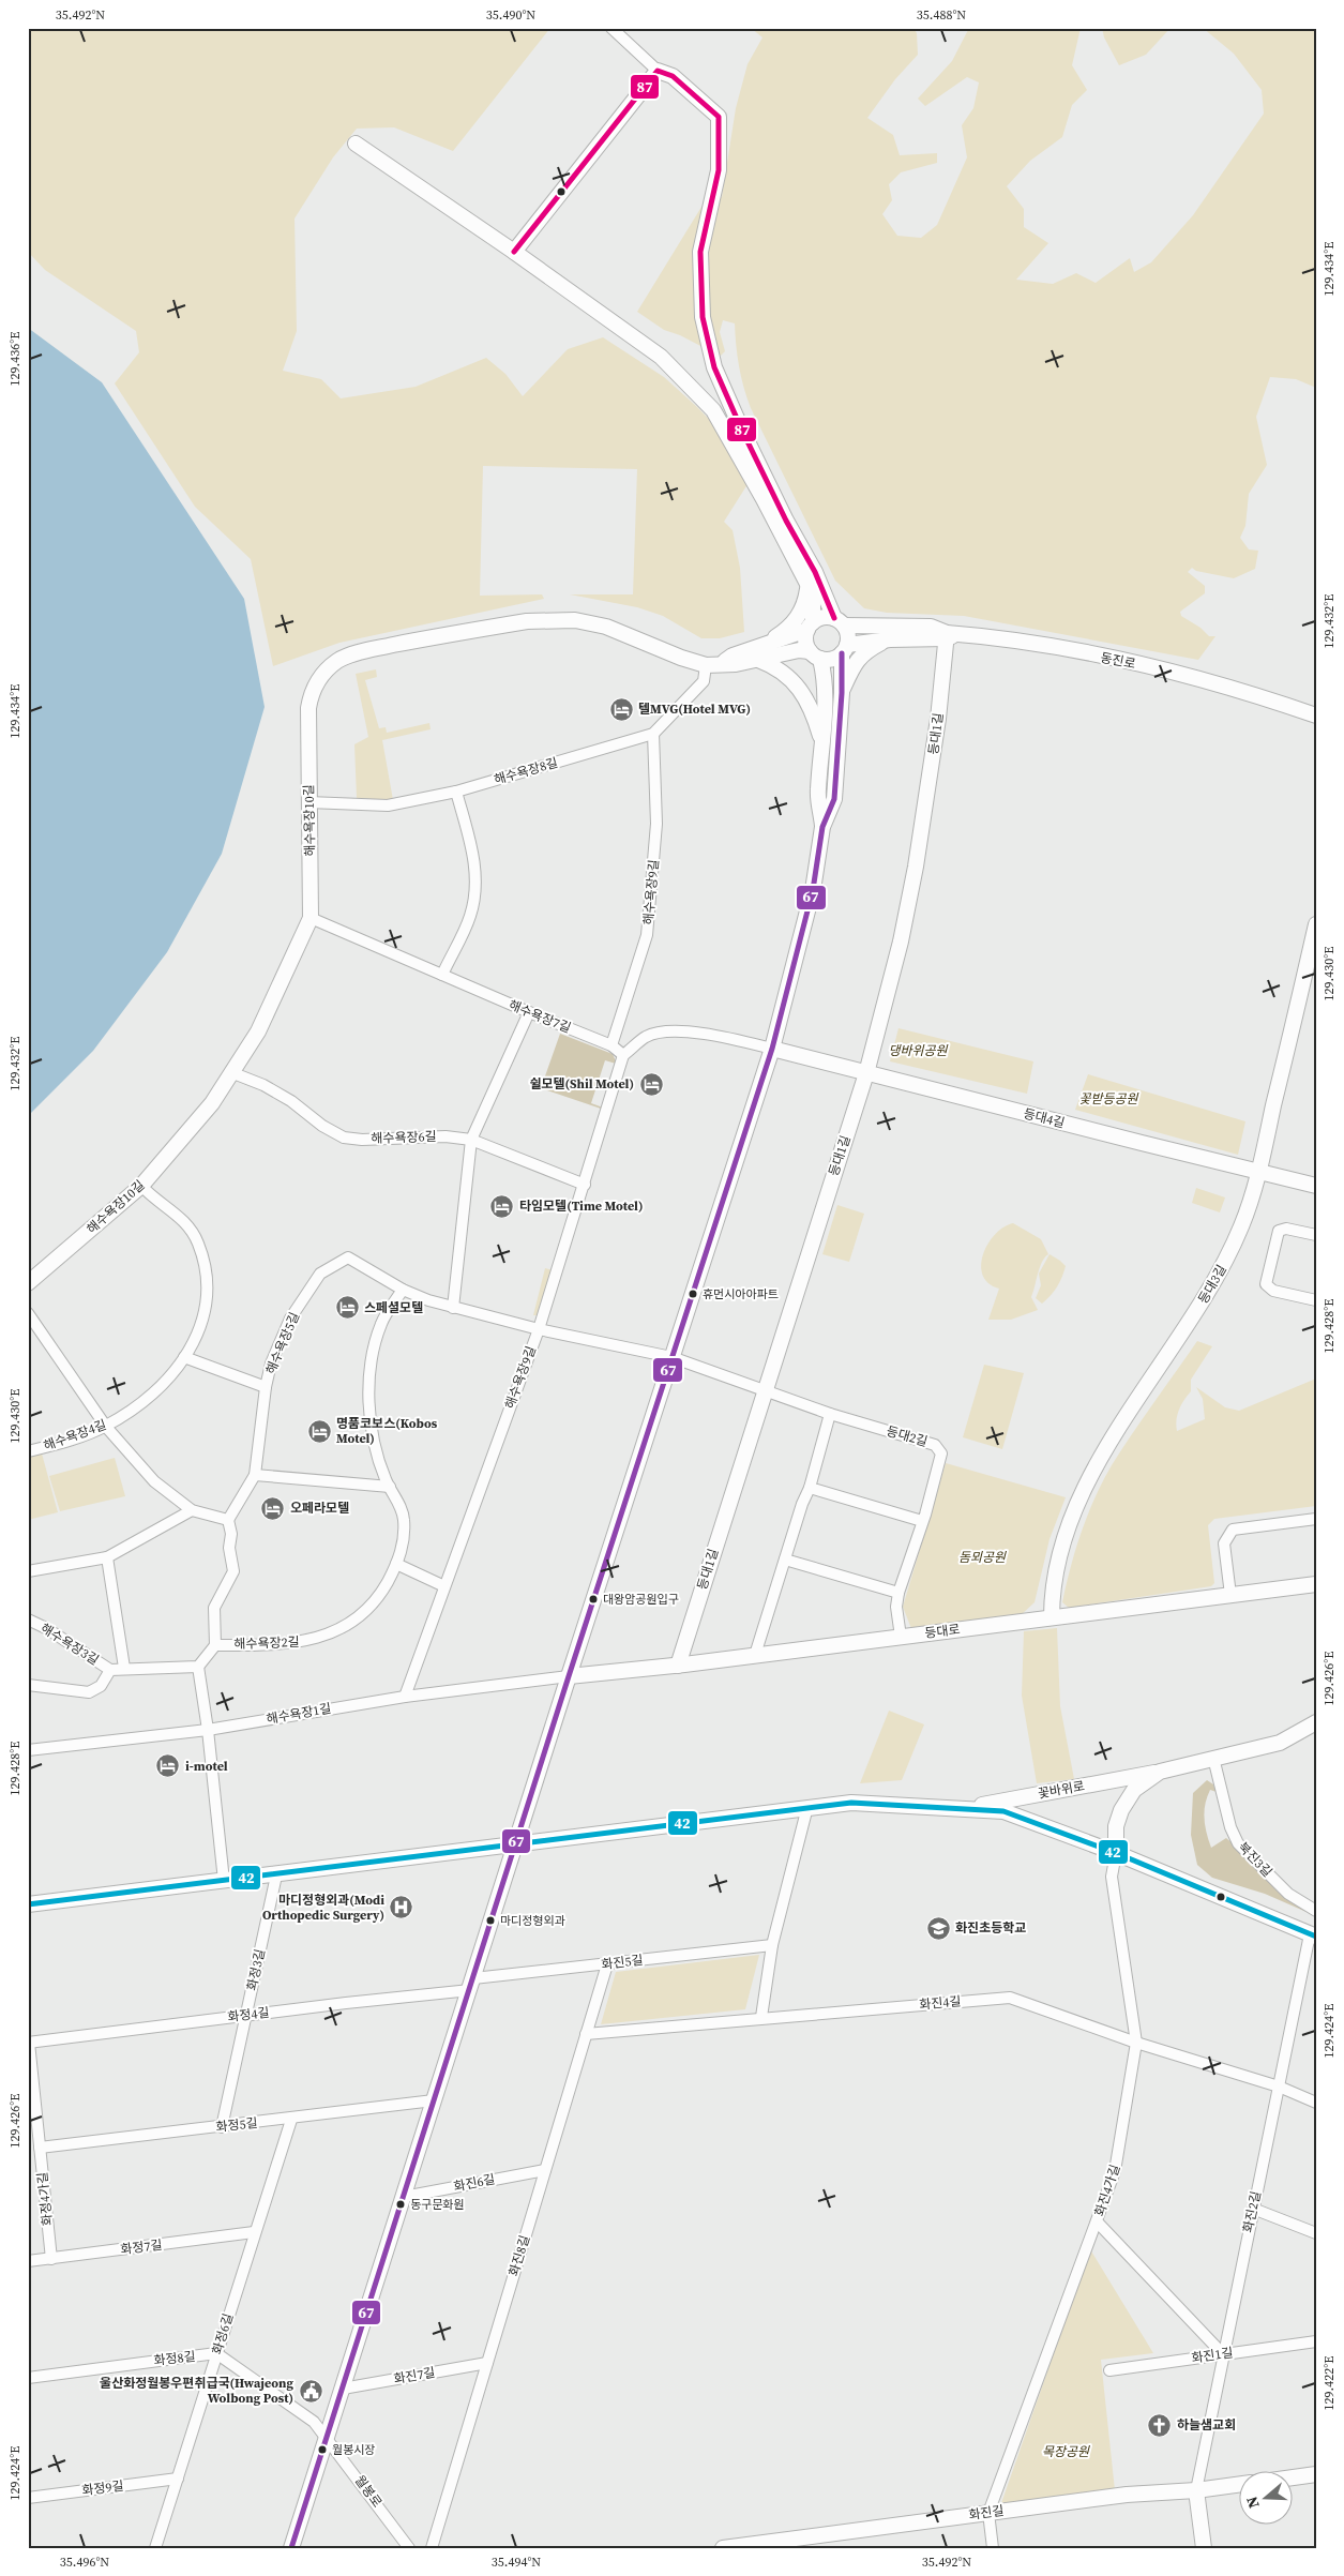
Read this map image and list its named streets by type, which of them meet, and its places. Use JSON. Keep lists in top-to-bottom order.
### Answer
{
  "streets": {
    "street": [
      "동진로",
      "등대1길",
      "해수욕장8길",
      "해수욕장10길",
      "해수욕장9길",
      "해수욕장7길",
      "등대4길",
      "해수욕장6길",
      "등대3길",
      "해수욕장5길",
      "해수욕장4길",
      "등대2길",
      "등대로",
      "해수욕장2길",
      "해수욕장3길",
      "해수욕장1길",
      "꽃바위로",
      "북진3길",
      "화진5길",
      "화정3길",
      "화진4길",
      "화정4길",
      "화정5길",
      "화진6길",
      "화진4가길",
      "화정4가길",
      "화진2길",
      "화정7길",
      "화진8길",
      "화정6길",
      "화진1길",
      "화정8길",
      "화진7길",
      "화정9길",
      "월봉로",
      "화진길"
    ]
  },
  "crossings": [
    ["동진로", "등대1길"],
    ["등대1길", "등대4길"],
    ["등대1길", "해수욕장5길"],
    ["등대1길", "등대2길"],
    ["등대1길", "등대로"],
    ["해수욕장8길", "해수욕장10길"],
    ["해수욕장8길", "해수욕장9길"],
    ["해수욕장10길", "해수욕장7길"],
    ["해수욕장10길", "해수욕장6길"],
    ["해수욕장10길", "해수욕장4길"],
    ["해수욕장9길", "해수욕장7길"],
    ["해수욕장9길", "해수욕장6길"],
    ["해수욕장9길", "해수욕장5길"],
    ["해수욕장9길", "해수욕장1길"],
    ["등대4길", "등대3길"],
    ["등대3길", "등대로"],
    ["해수욕장5길", "등대2길"],
    ["해수욕장5길", "해수욕장2길"],
    ["등대2길", "등대로"],
    ["등대로", "해수욕장1길"],
    ["꽃바위로", "북진3길"],
    ["꽃바위로", "화진4가길"],
    ["화진5길", "화정4길"],
    ["화진5길", "화진8길"],
    ["화정3길", "화정4길"],
    ["화정3길", "화정5길"],
    ["화진4길", "화진4가길"],
    ["화진4길", "화진2길"],
    ["화진4길", "화진8길"],
    ["화정4길", "화정4가길"],
    ["화정5길", "화정4가길"],
    ["화정5길", "화정6길"],
    ["화진6길", "화진8길"],
    ["화진4가길", "화진길"],
    ["화정4가길", "화정7길"],
    ["화진2길", "화진1길"],
    ["화진2길", "화진길"],
    ["화정7길", "화정6길"],
    ["화진8길", "화진7길"],
    ["화정6길", "화정8길"],
    ["화정6길", "화정9길"]
  ],
  "parks": [
    "댕바위공원",
    "꽃받등공원",
    "돔뫼공원",
    "목장공원"
  ],
  "places": {
    "hotel": [
      "텔MVG(Hotel MVG)",
      "쉴모텔(Shil Motel)",
      "타임모텔(Time Motel)",
      "스페셜모텔",
      "명품코보스(Kobos Motel)",
      "오페라모텔",
      "i-motel"
    ],
    "other": [
      "휴먼시아아파트",
      "대왕암공원입구",
      "마디정형외과",
      "동구문화원",
      "월봉시장"
    ],
    "hospital": ["마디정형외과(Modi Orthopedic Surgery)"],
    "school or university": ["화진초등학교"],
    "public building": ["울산화정월봉우편취급국(Hwajeong Wolbong Post)"],
    "church": ["하늘샘교회"]
  },
  "lines": ["transit line 87", "transit line 67", "transit line 42"],
  "north": "left",
  "coordinates": [
    "35.492°N",
    "35.490°N",
    "35.488°N",
    "129.434°E",
    "129.436°E",
    "129.432°E",
    "129.430°E",
    "129.428°E",
    "129.426°E",
    "129.424°E",
    "129.422°E",
    "35.496°N",
    "35.494°N"
  ]
}
